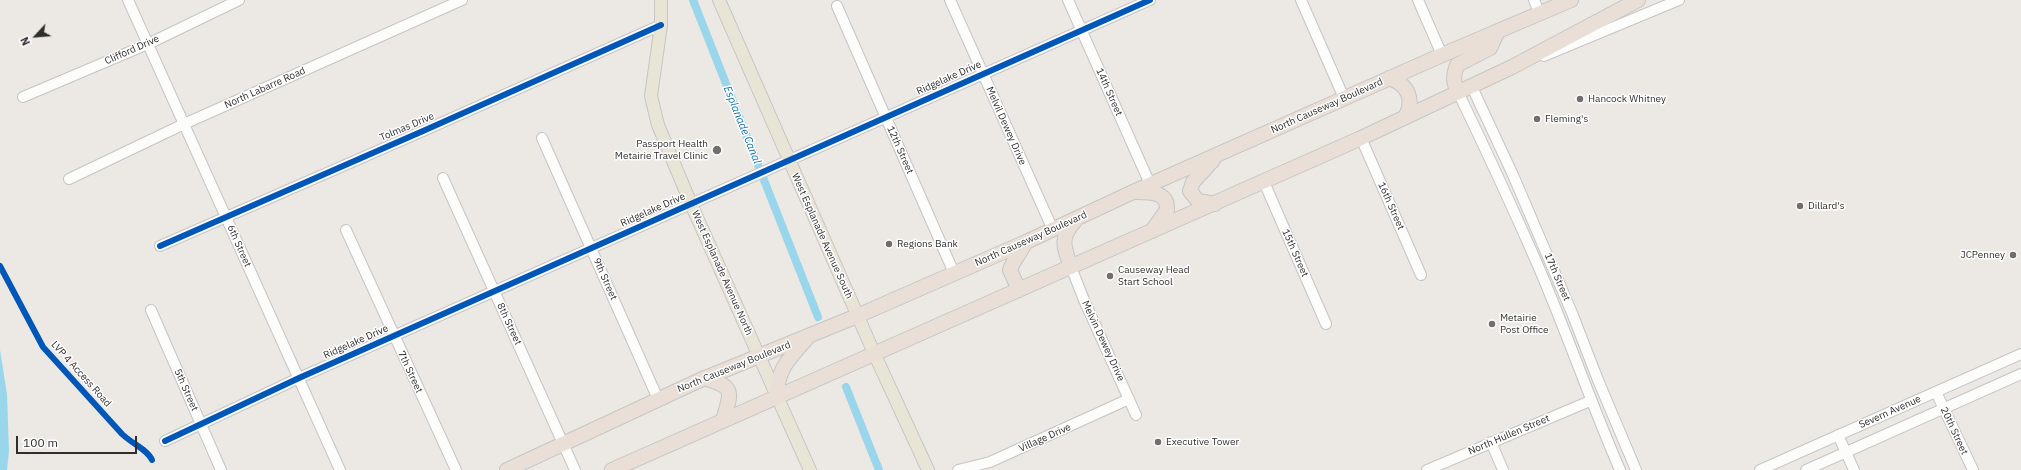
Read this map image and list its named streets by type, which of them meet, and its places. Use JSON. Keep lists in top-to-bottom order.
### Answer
{
  "streets": {
    "highway": ["North Causeway Boulevard"],
    "main road": ["West Esplanade Avenue South", "West Esplanade Avenue North"],
    "street": [
      "Clifford Drive",
      "Ridgelake Drive",
      "North Labarre Road",
      "14th Street",
      "Melvil Dewey Drive",
      "Tolmas Drive",
      "12th Street",
      "16th Street",
      "6th Street",
      "15th Street",
      "17th Street",
      "9th Street",
      "8th Street",
      "Melvin Dewey Drive",
      "7th Street",
      "5th Street",
      "Severn Avenue",
      "20th Street",
      "North Hullen Street",
      "Village Drive"
    ],
    "cycle path": ["LVP 4 Access Road"]
  },
  "crossings": [
    ["Clifford Drive", "6th Street"],
    ["Ridgelake Drive", "14th Street"],
    ["Ridgelake Drive", "Melvil Dewey Drive"],
    ["Ridgelake Drive", "12th Street"],
    ["Ridgelake Drive", "West Esplanade Avenue South"],
    ["Ridgelake Drive", "6th Street"],
    ["Ridgelake Drive", "West Esplanade Avenue North"],
    ["Ridgelake Drive", "9th Street"],
    ["Ridgelake Drive", "8th Street"],
    ["Ridgelake Drive", "7th Street"],
    ["Ridgelake Drive", "5th Street"],
    ["North Labarre Road", "6th Street"],
    ["14th Street", "North Causeway Boulevard"],
    ["North Causeway Boulevard", "Melvil Dewey Drive"],
    ["North Causeway Boulevard", "12th Street"],
    ["North Causeway Boulevard", "West Esplanade Avenue South"],
    ["North Causeway Boulevard", "West Esplanade Avenue North"],
    ["North Causeway Boulevard", "9th Street"],
    ["North Causeway Boulevard", "8th Street"],
    ["Tolmas Drive", "6th Street"],
    ["Tolmas Drive", "West Esplanade Avenue North"],
    ["17th Street", "North Hullen Street"],
    ["Melvin Dewey Drive", "Village Drive"],
    ["Severn Avenue", "20th Street"]
  ],
  "water": ["Esplanade Canal"],
  "places": [
    "Hancock Whitney",
    "Fleming's",
    "Passport Health Metairie Travel Clinic",
    "Dillard's",
    "Regions Bank",
    "JCPenney",
    "Causeway Head Start School",
    "Metairie Post Office",
    "Executive Tower"
  ],
  "scale_bar": "100 m",
  "north": "bottom left"
}
